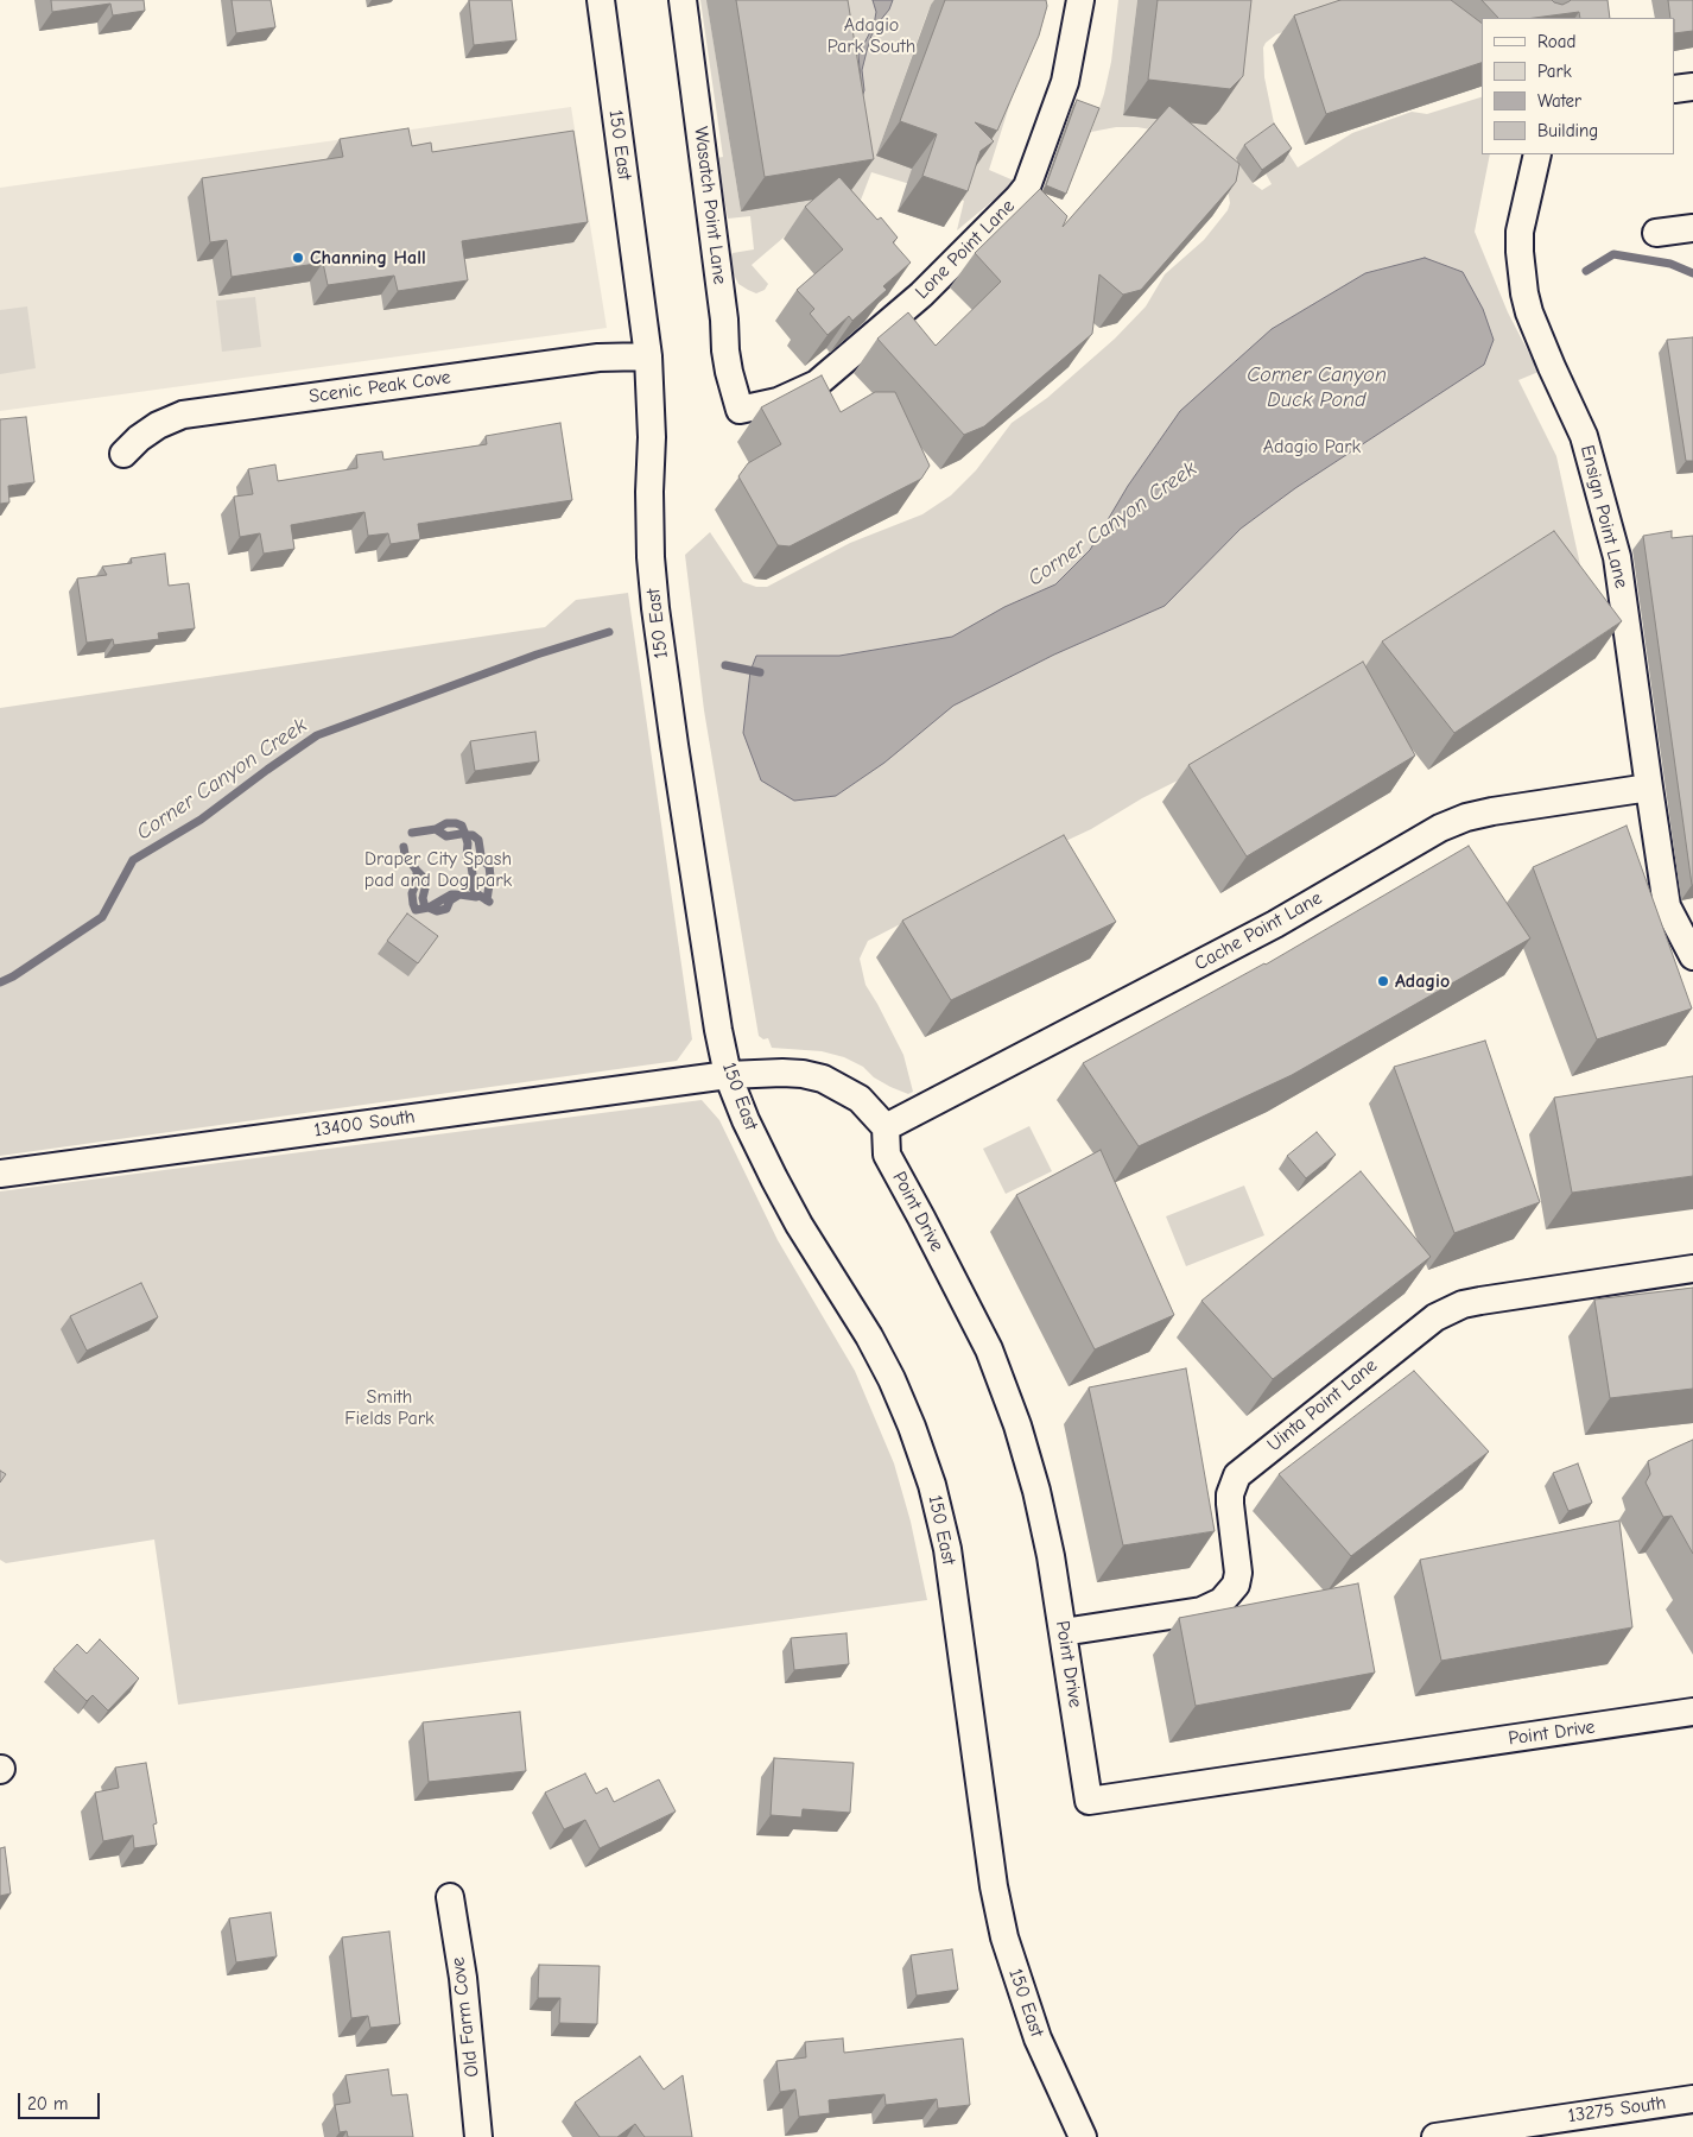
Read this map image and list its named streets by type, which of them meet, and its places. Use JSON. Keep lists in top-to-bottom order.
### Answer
{
  "streets": {
    "street": [
      "150 East",
      "Wasatch Point Lane",
      "Lone Point Lane",
      "Scenic Peak Cove",
      "Ensign Point Lane",
      "Cache Point Lane",
      "13400 South",
      "Point Drive",
      "Uinta Point Lane",
      "Old Farm Cove",
      "13275 South"
    ]
  },
  "crossings": [
    ["150 East", "Scenic Peak Cove"],
    ["150 East", "13400 South"],
    ["Wasatch Point Lane", "Lone Point Lane"],
    ["Ensign Point Lane", "Cache Point Lane"],
    ["Cache Point Lane", "Point Drive"],
    ["Point Drive", "Uinta Point Lane"]
  ],
  "water": ["Corner Canyon Duck Pond", "Corner Canyon Creek"],
  "parks": [
    "Adagio Park South",
    "Adagio Park",
    "Draper City Spash pad and Dog park",
    "Smith Fields Park"
  ],
  "places": ["Channing Hall", "Adagio"],
  "legend": [
    "Road",
    "Park",
    "Water",
    "Building"
  ],
  "scale_bar": "20 m"
}
